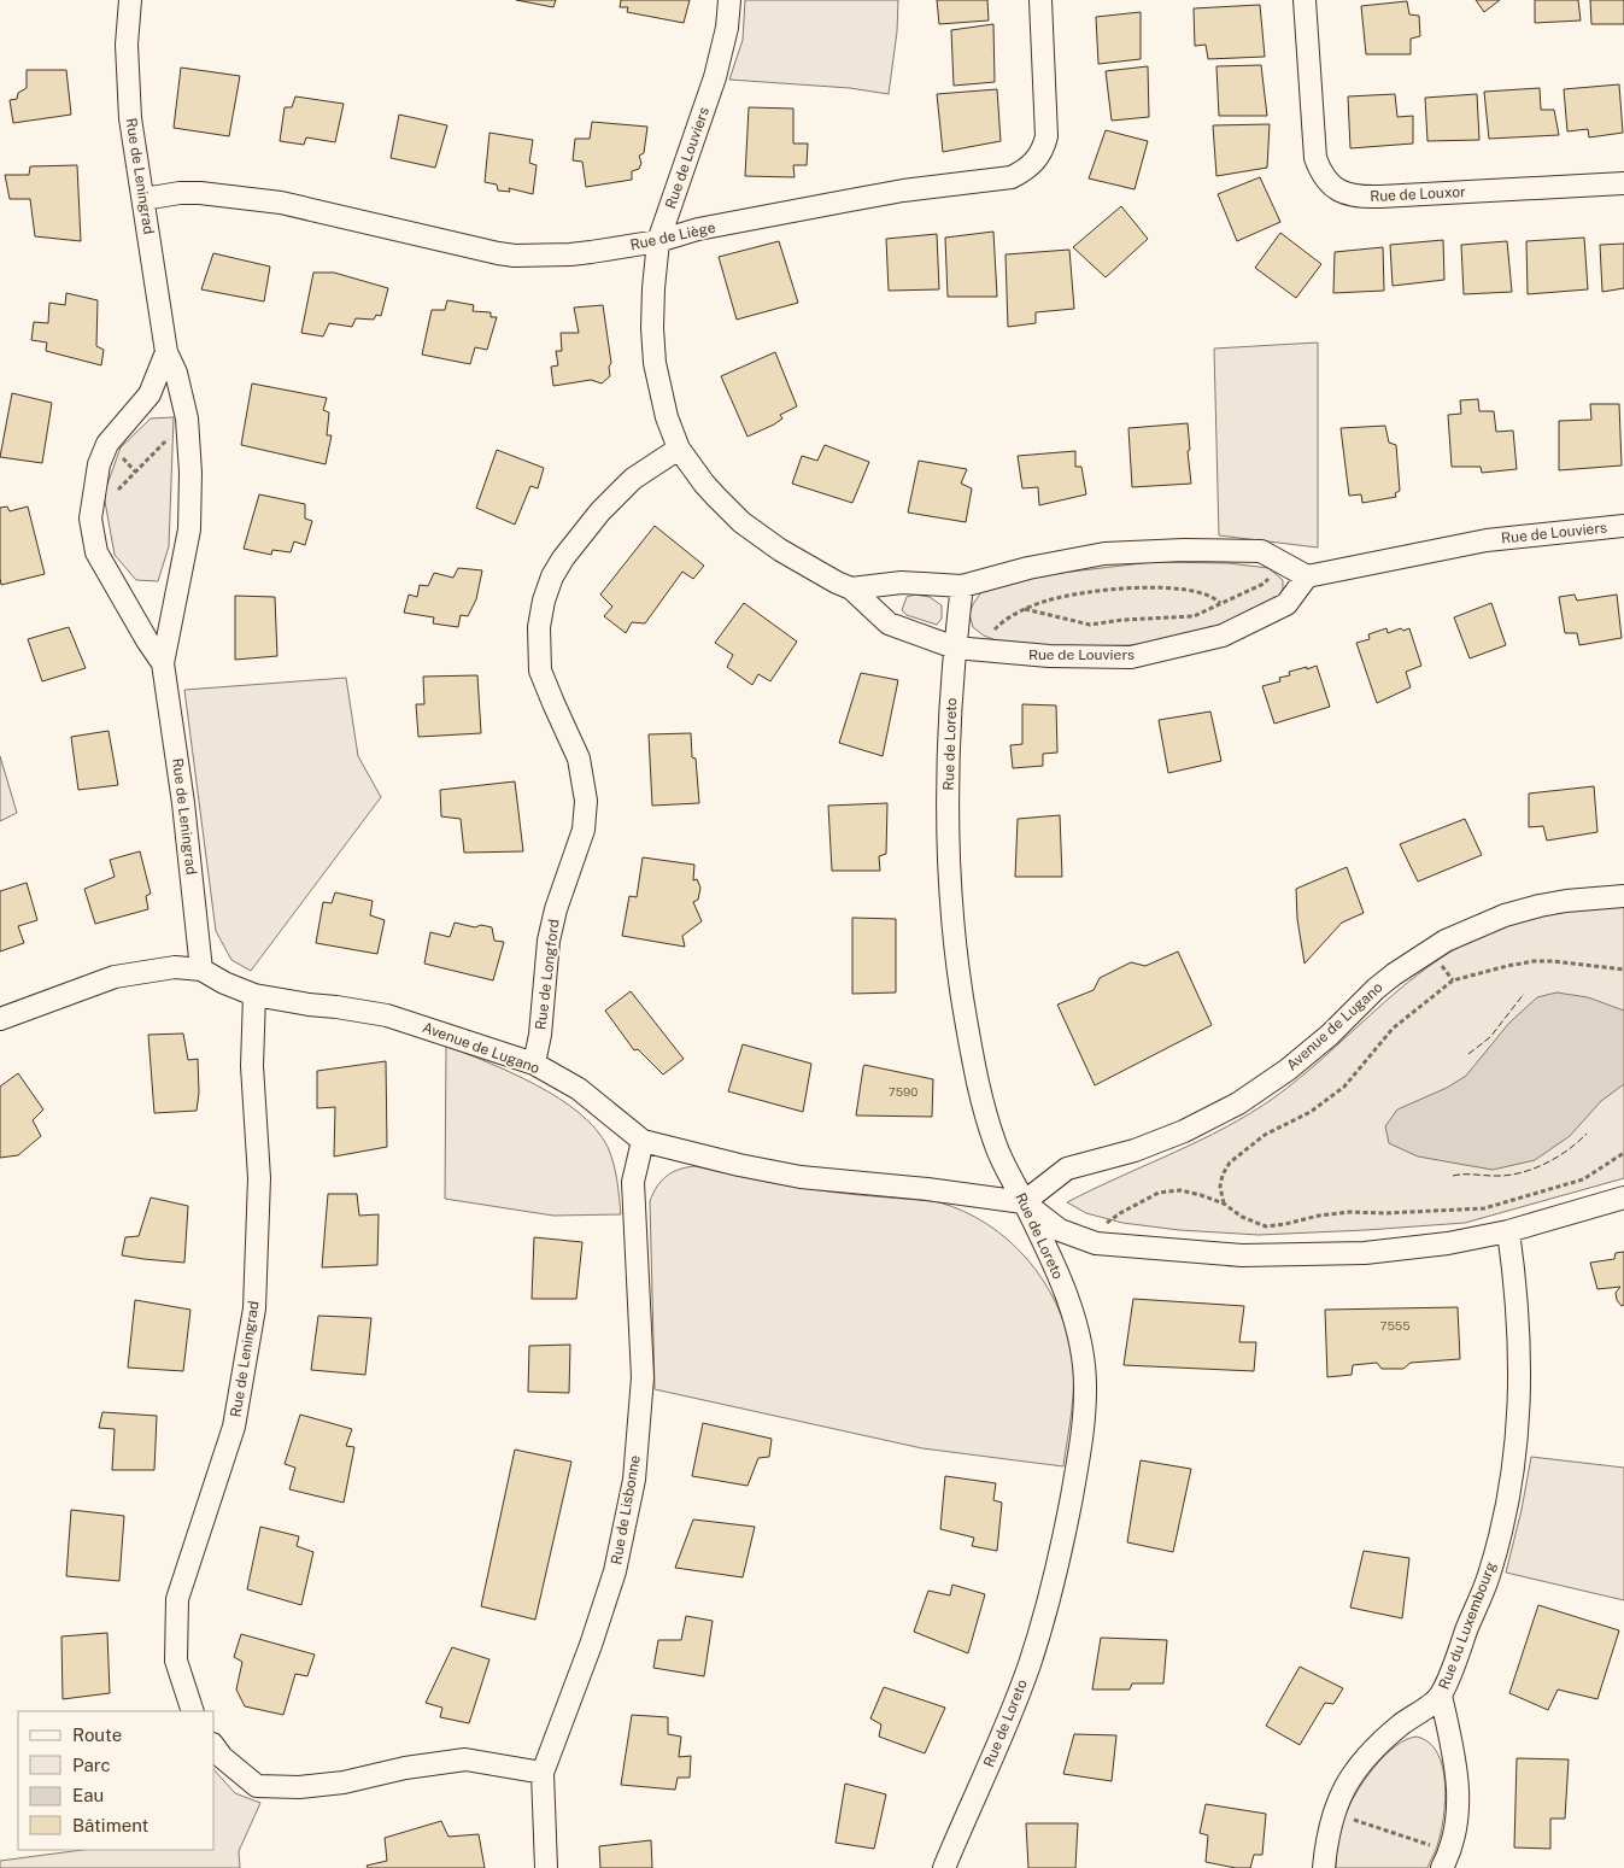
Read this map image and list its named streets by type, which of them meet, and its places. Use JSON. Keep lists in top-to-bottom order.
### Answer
{
  "streets": {
    "street": [
      "Rue de Louviers",
      "Rue de Leningrad",
      "Rue de Louxor",
      "Rue de Liège",
      "Rue de Loreto",
      "Rue de Longford",
      "Avenue de Lugano",
      "Rue de Lisbonne",
      "Rue du Luxembourg"
    ]
  },
  "crossings": [
    ["Rue de Louviers", "Rue de Liège"],
    ["Rue de Louviers", "Rue de Loreto"],
    ["Rue de Louviers", "Rue de Longford"],
    ["Rue de Leningrad", "Rue de Liège"],
    ["Rue de Leningrad", "Avenue de Lugano"],
    ["Rue de Loreto", "Avenue de Lugano"],
    ["Rue de Longford", "Avenue de Lugano"],
    ["Avenue de Lugano", "Rue de Lisbonne"],
    ["Avenue de Lugano", "Rue du Luxembourg"]
  ],
  "house_numbers": ["7590", "7555"],
  "legend": [
    "Route",
    "Parc",
    "Eau",
    "Bâtiment"
  ]
}
